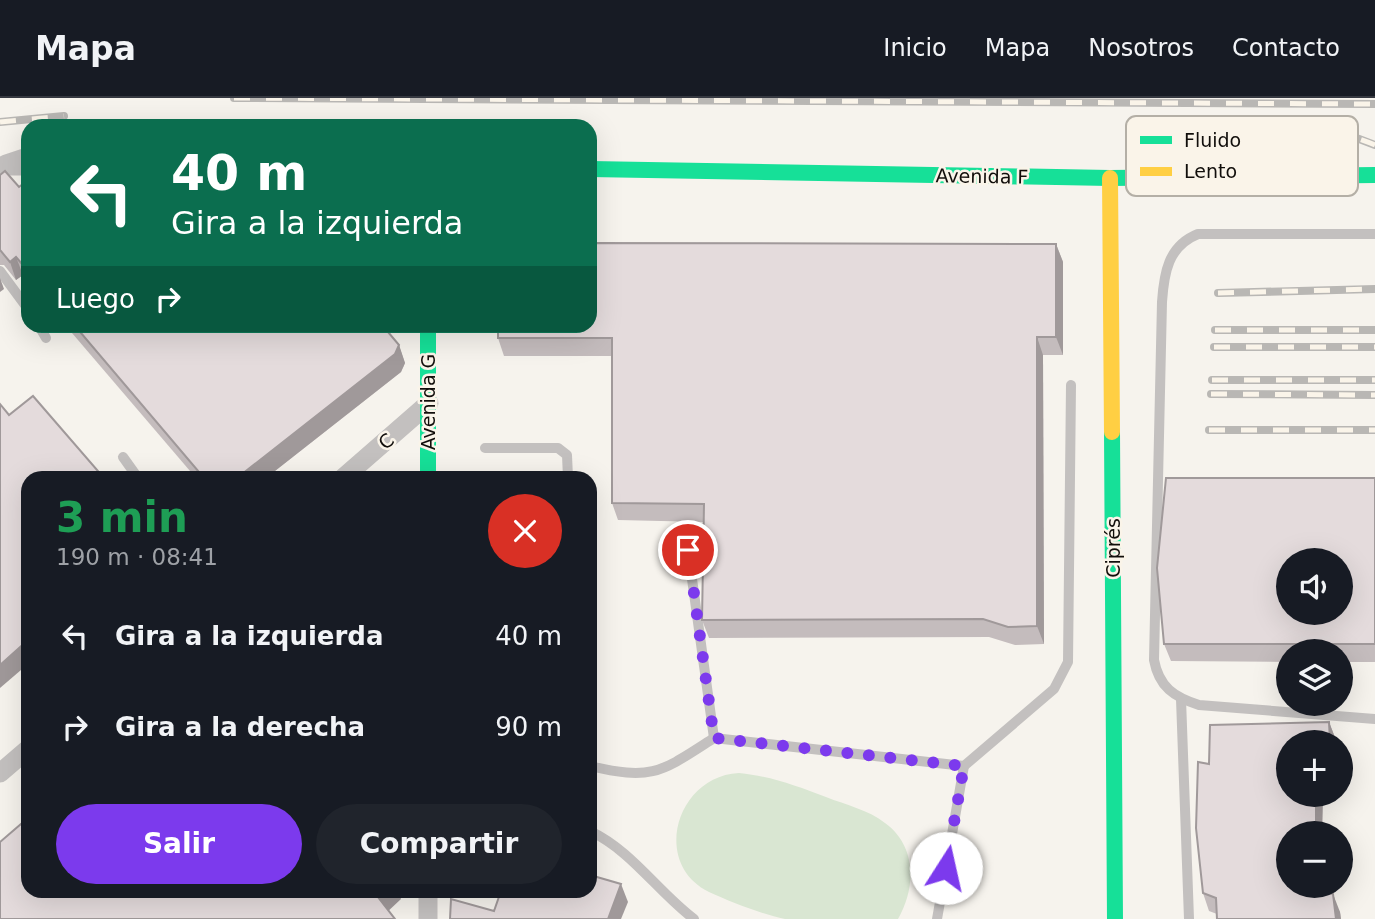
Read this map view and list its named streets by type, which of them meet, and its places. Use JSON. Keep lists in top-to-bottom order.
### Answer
{
  "streets": {
    "street": [
      "Avenida F",
      "Avenida G",
      "C",
      "Ciprés"
    ]
  },
  "crossings": [
    ["Avenida F", "Ciprés"],
    ["Avenida G", "C"]
  ],
  "legend": ["Fluido", "Lento"],
  "page": {
    "header": "Mapa",
    "nav": [
      "Inicio",
      "Mapa",
      "Nosotros",
      "Contacto"
    ],
    "turn": ["40 m", "Gira a la izquierda"],
    "then": "Luego",
    "heading": ["3 min", "190 m · 08:41"],
    "map_buttons": ["+", "−"],
    "list": [
      {
        "name": "Gira a la izquierda",
        "value": "40 m"
      },
      {
        "name": "Gira a la derecha",
        "value": "90 m"
      }
    ],
    "buttons": ["Salir", "Compartir"]
  }
}
